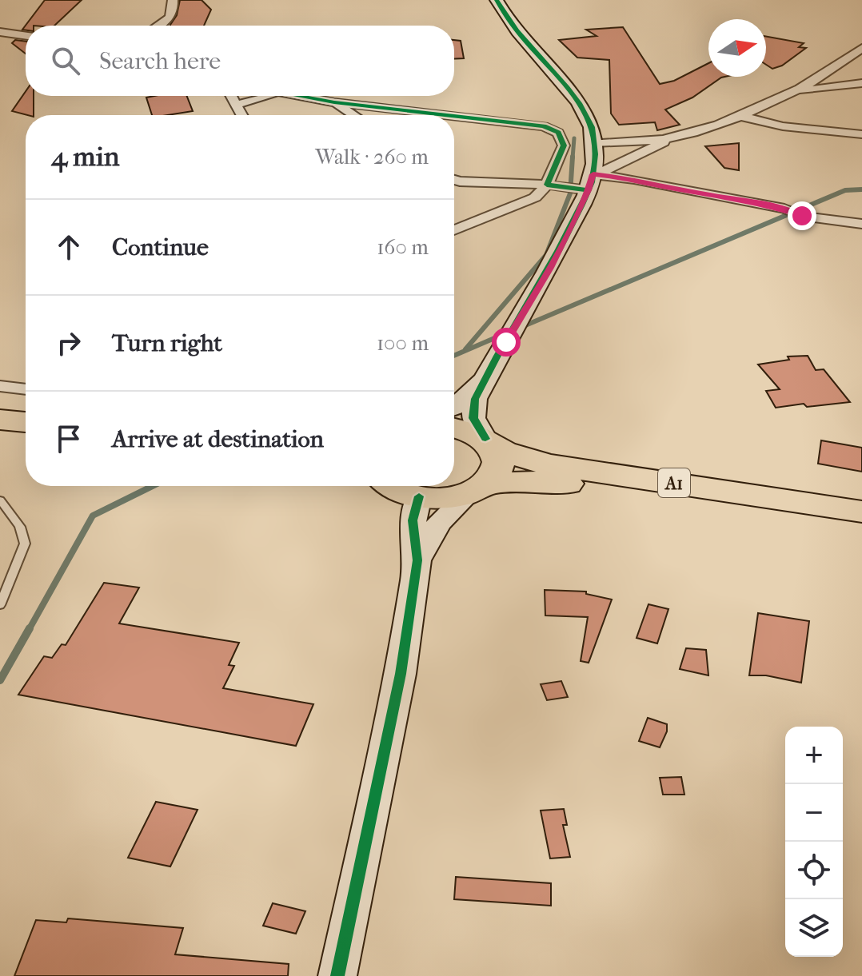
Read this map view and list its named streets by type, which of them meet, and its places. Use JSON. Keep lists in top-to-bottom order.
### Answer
{
  "streets": {
    "highway": ["A1"]
  },
  "north": "right",
  "page": {
    "search": "Search here",
    "heading": ["4 min", "Walk · 260 m"],
    "list": [
      ["Continue", "160 m"],
      ["Turn right", "100 m"],
      "Arrive at destination"
    ],
    "map_buttons": ["+", "−"]
  }
}
